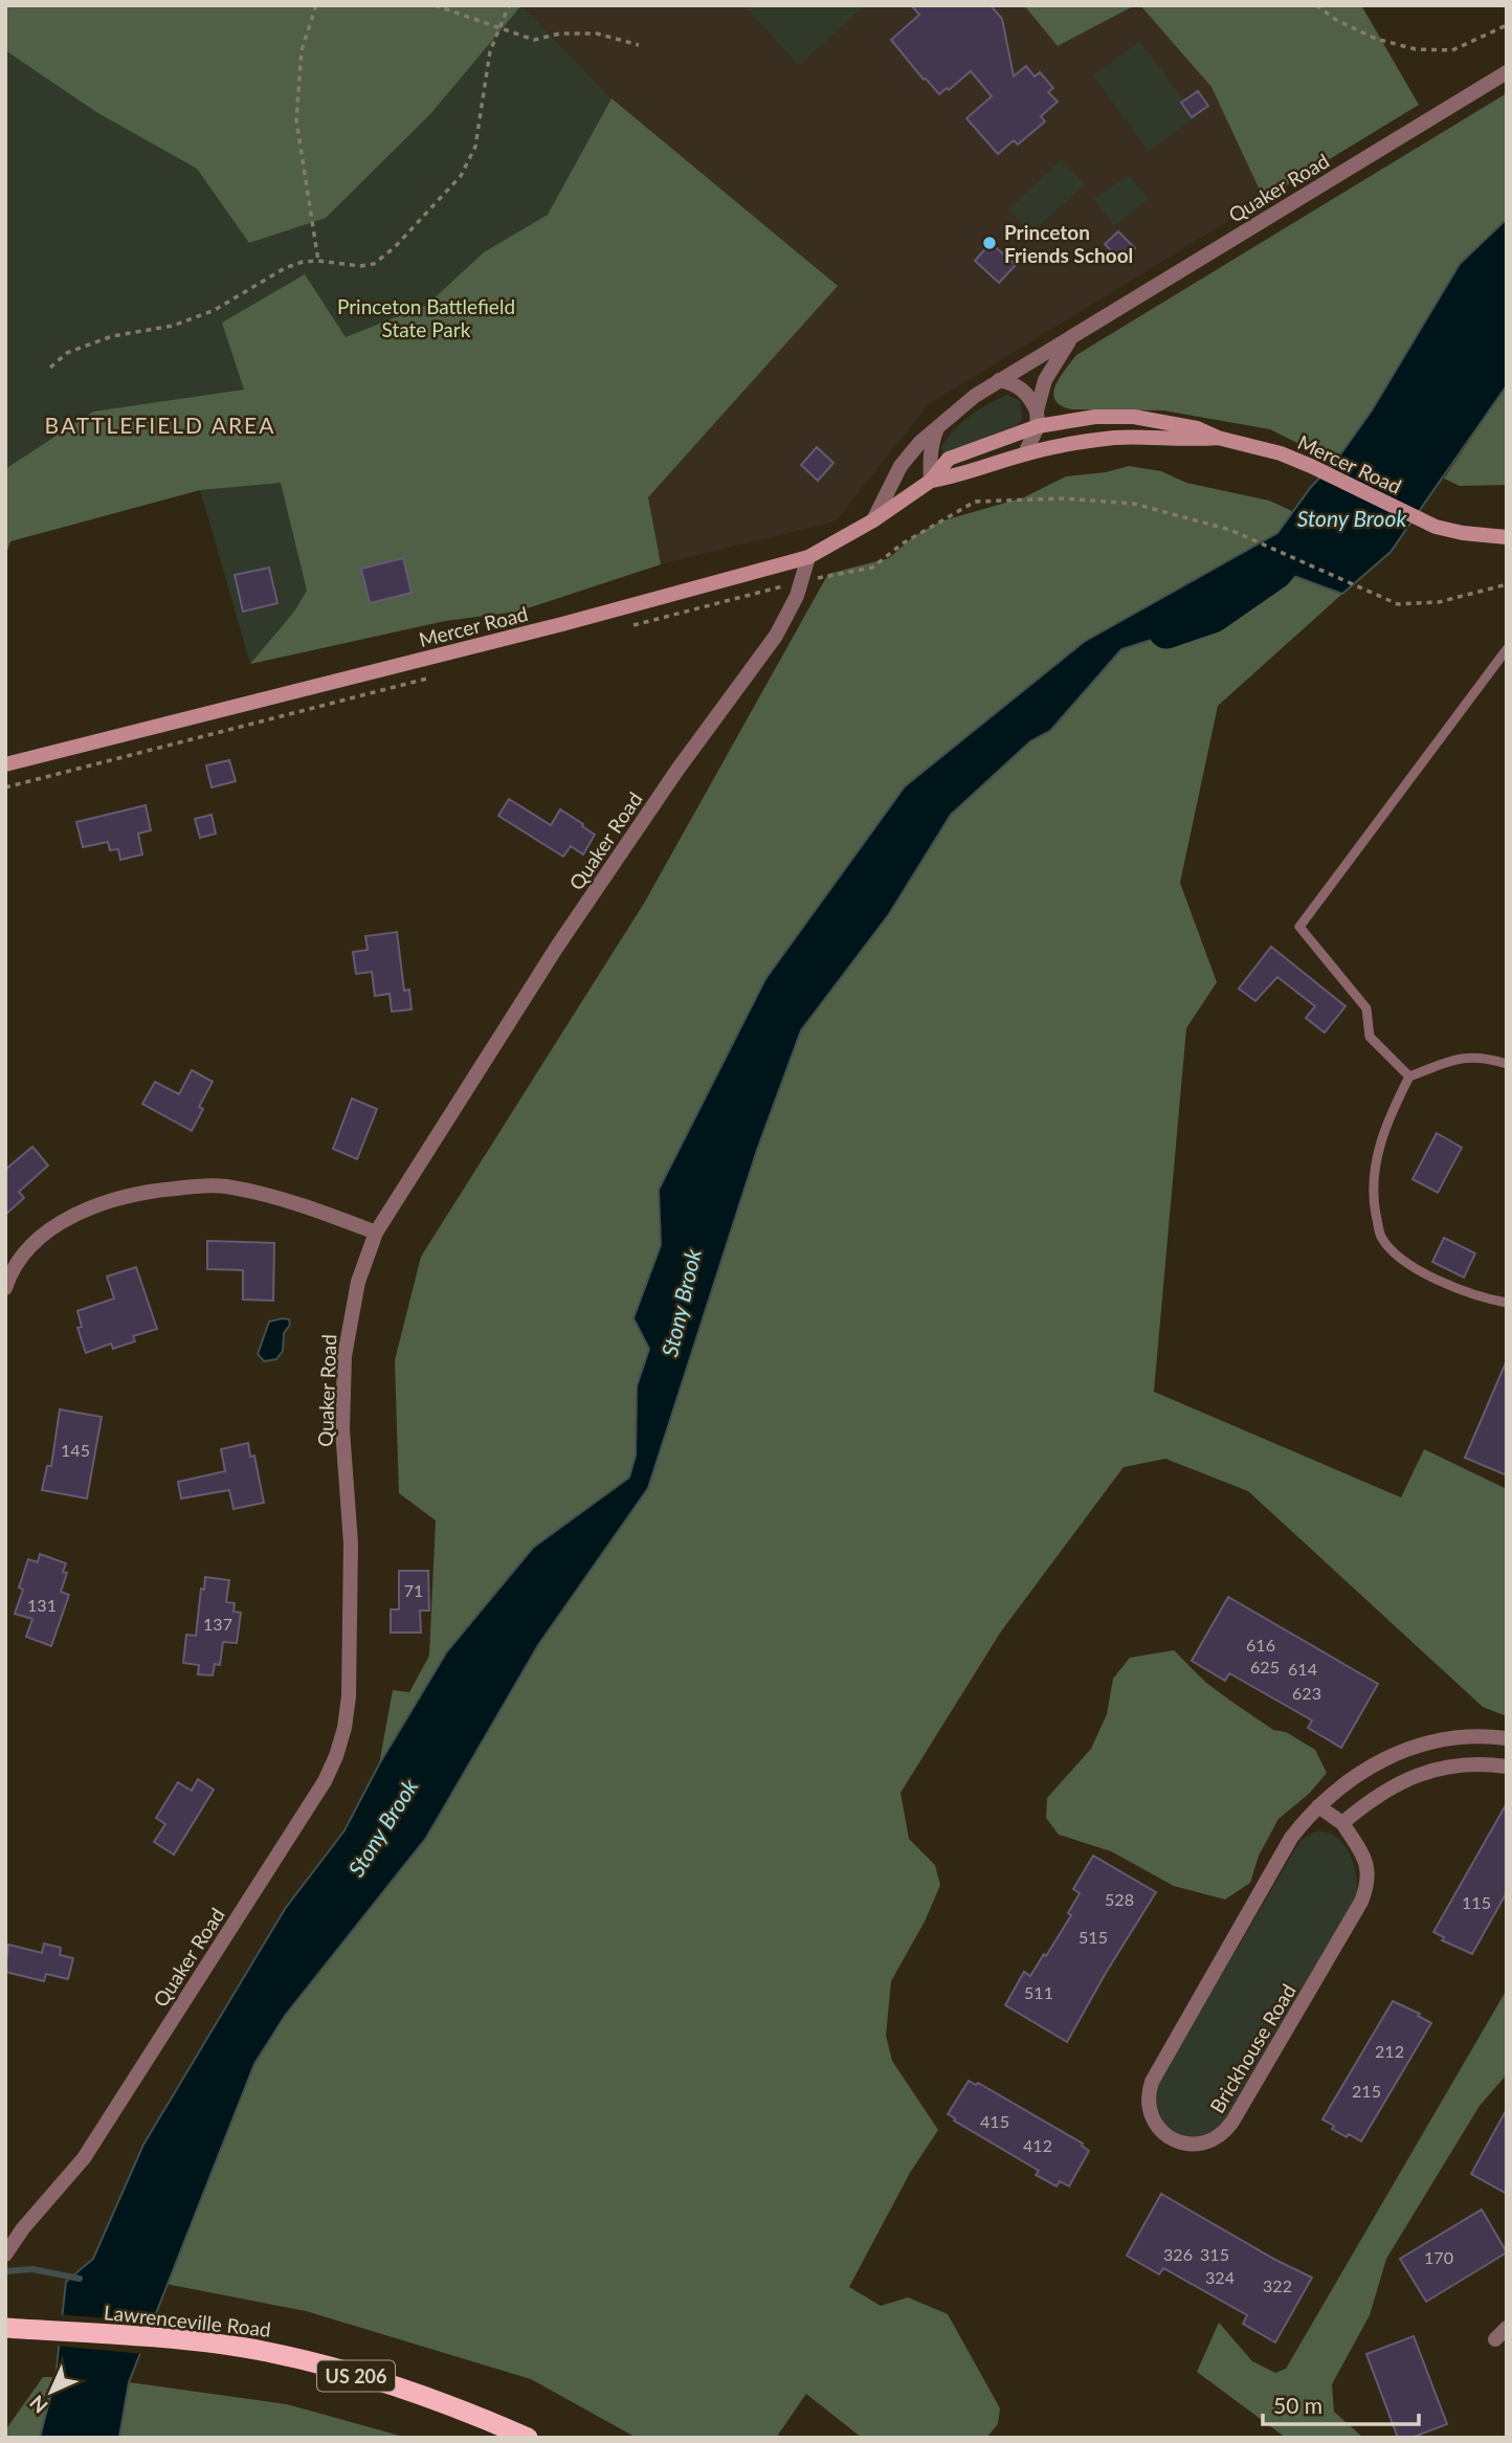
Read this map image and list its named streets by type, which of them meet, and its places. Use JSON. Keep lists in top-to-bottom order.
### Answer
{
  "streets": {
    "highway": ["Lawrenceville Road", "US 206"],
    "main road": ["Mercer Road"],
    "street": ["Quaker Road", "Brickhouse Road"]
  },
  "crossings": [
    ["Quaker Road", "Mercer Road"]
  ],
  "districts": ["BATTLEFIELD AREA"],
  "water": ["Stony Brook"],
  "parks": ["Princeton Battlefield State Park"],
  "places": ["Princeton Friends School"],
  "house_numbers": [
    "145",
    "71",
    "131",
    "137",
    "616",
    "625",
    "614",
    "623",
    "528",
    "115",
    "515",
    "511",
    "212",
    "215",
    "415",
    "412",
    "326",
    "315",
    "170",
    "324",
    "322"
  ],
  "scale_bar": "50 m",
  "north": "bottom left"
}
